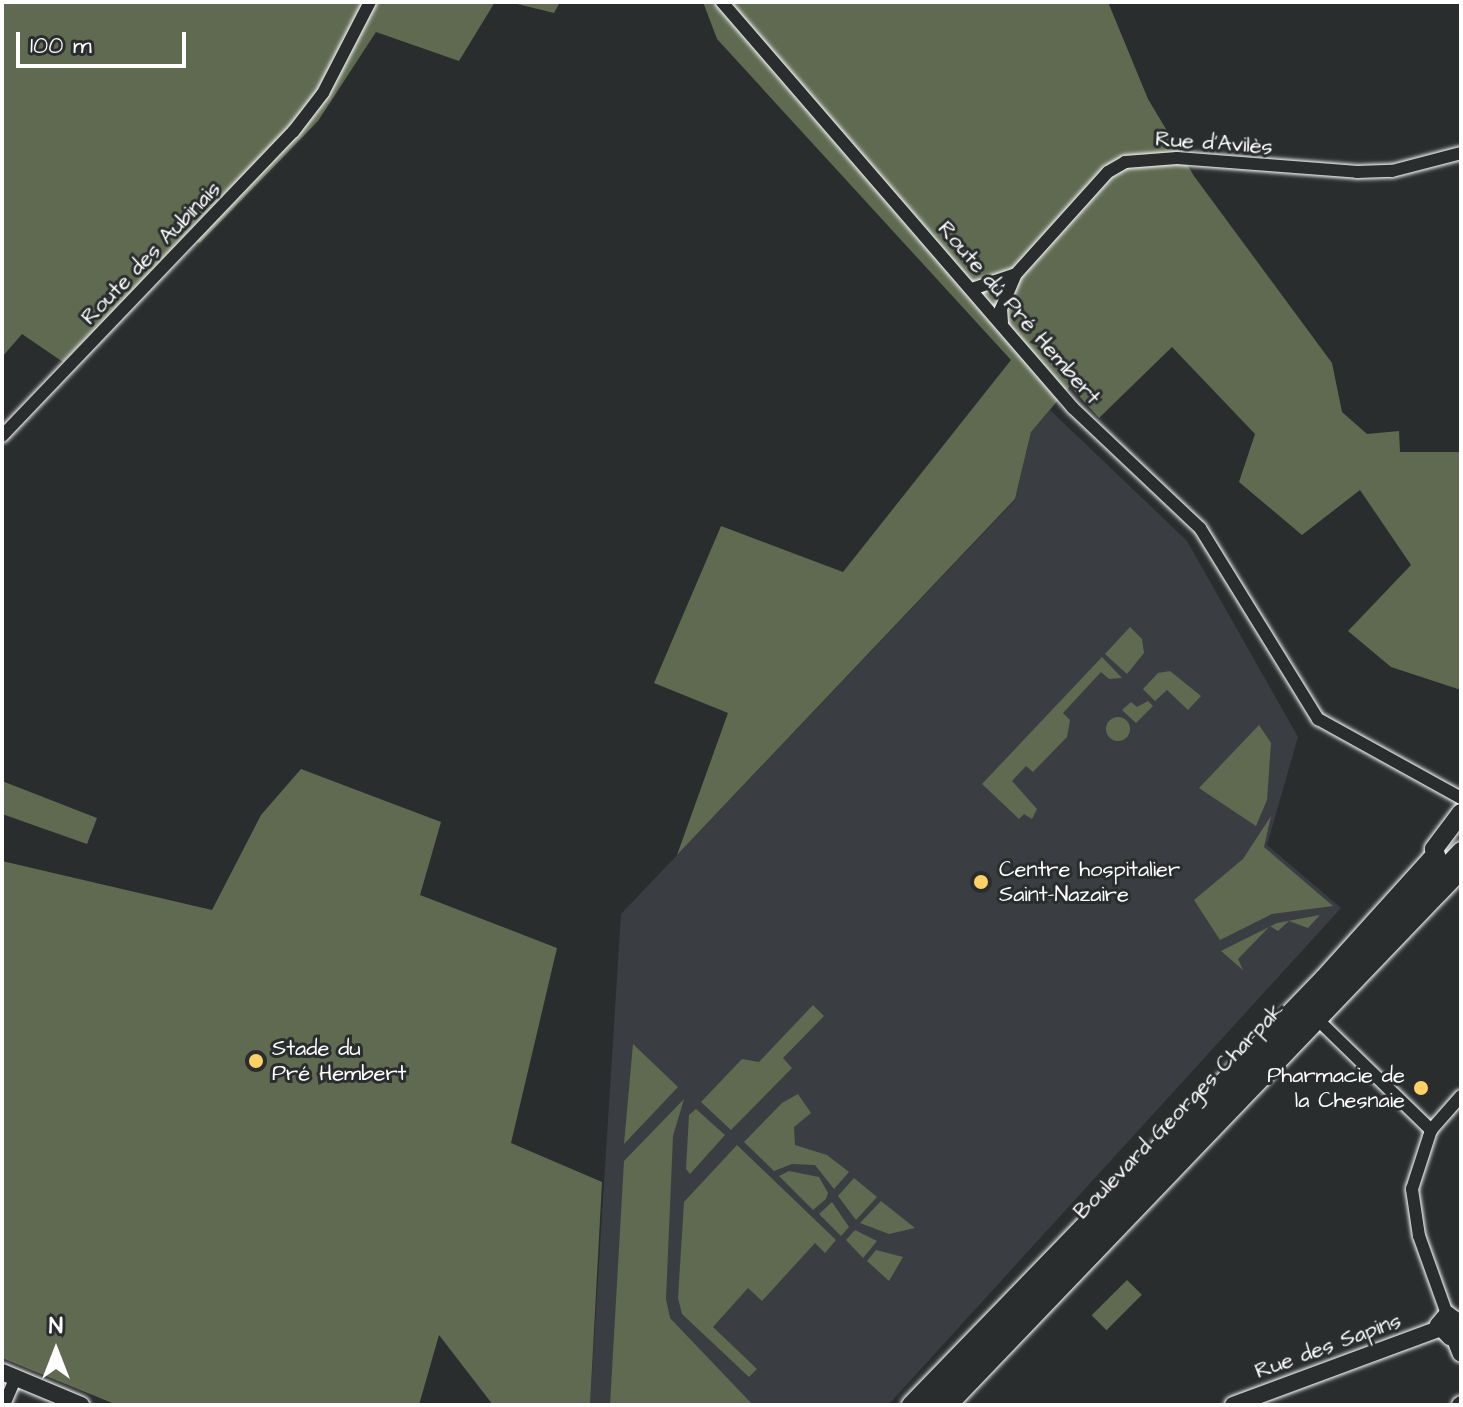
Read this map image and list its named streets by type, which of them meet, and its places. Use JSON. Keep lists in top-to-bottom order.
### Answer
{
  "streets": {
    "main road": ["Boulevard Georges Charpak"],
    "street": [
      "Rue d'Avilès",
      "Route des Aubinais",
      "Route du Pré Hembert",
      "Rue des Sapins"
    ]
  },
  "crossings": [
    ["Rue d'Avilès", "Route du Pré Hembert"]
  ],
  "places": ["Centre hospitalier Saint-Nazaire", "Stade du Pré Hembert", "Pharmacie de la Chesnaie"],
  "scale_bar": "100 m",
  "north": "top"
}
